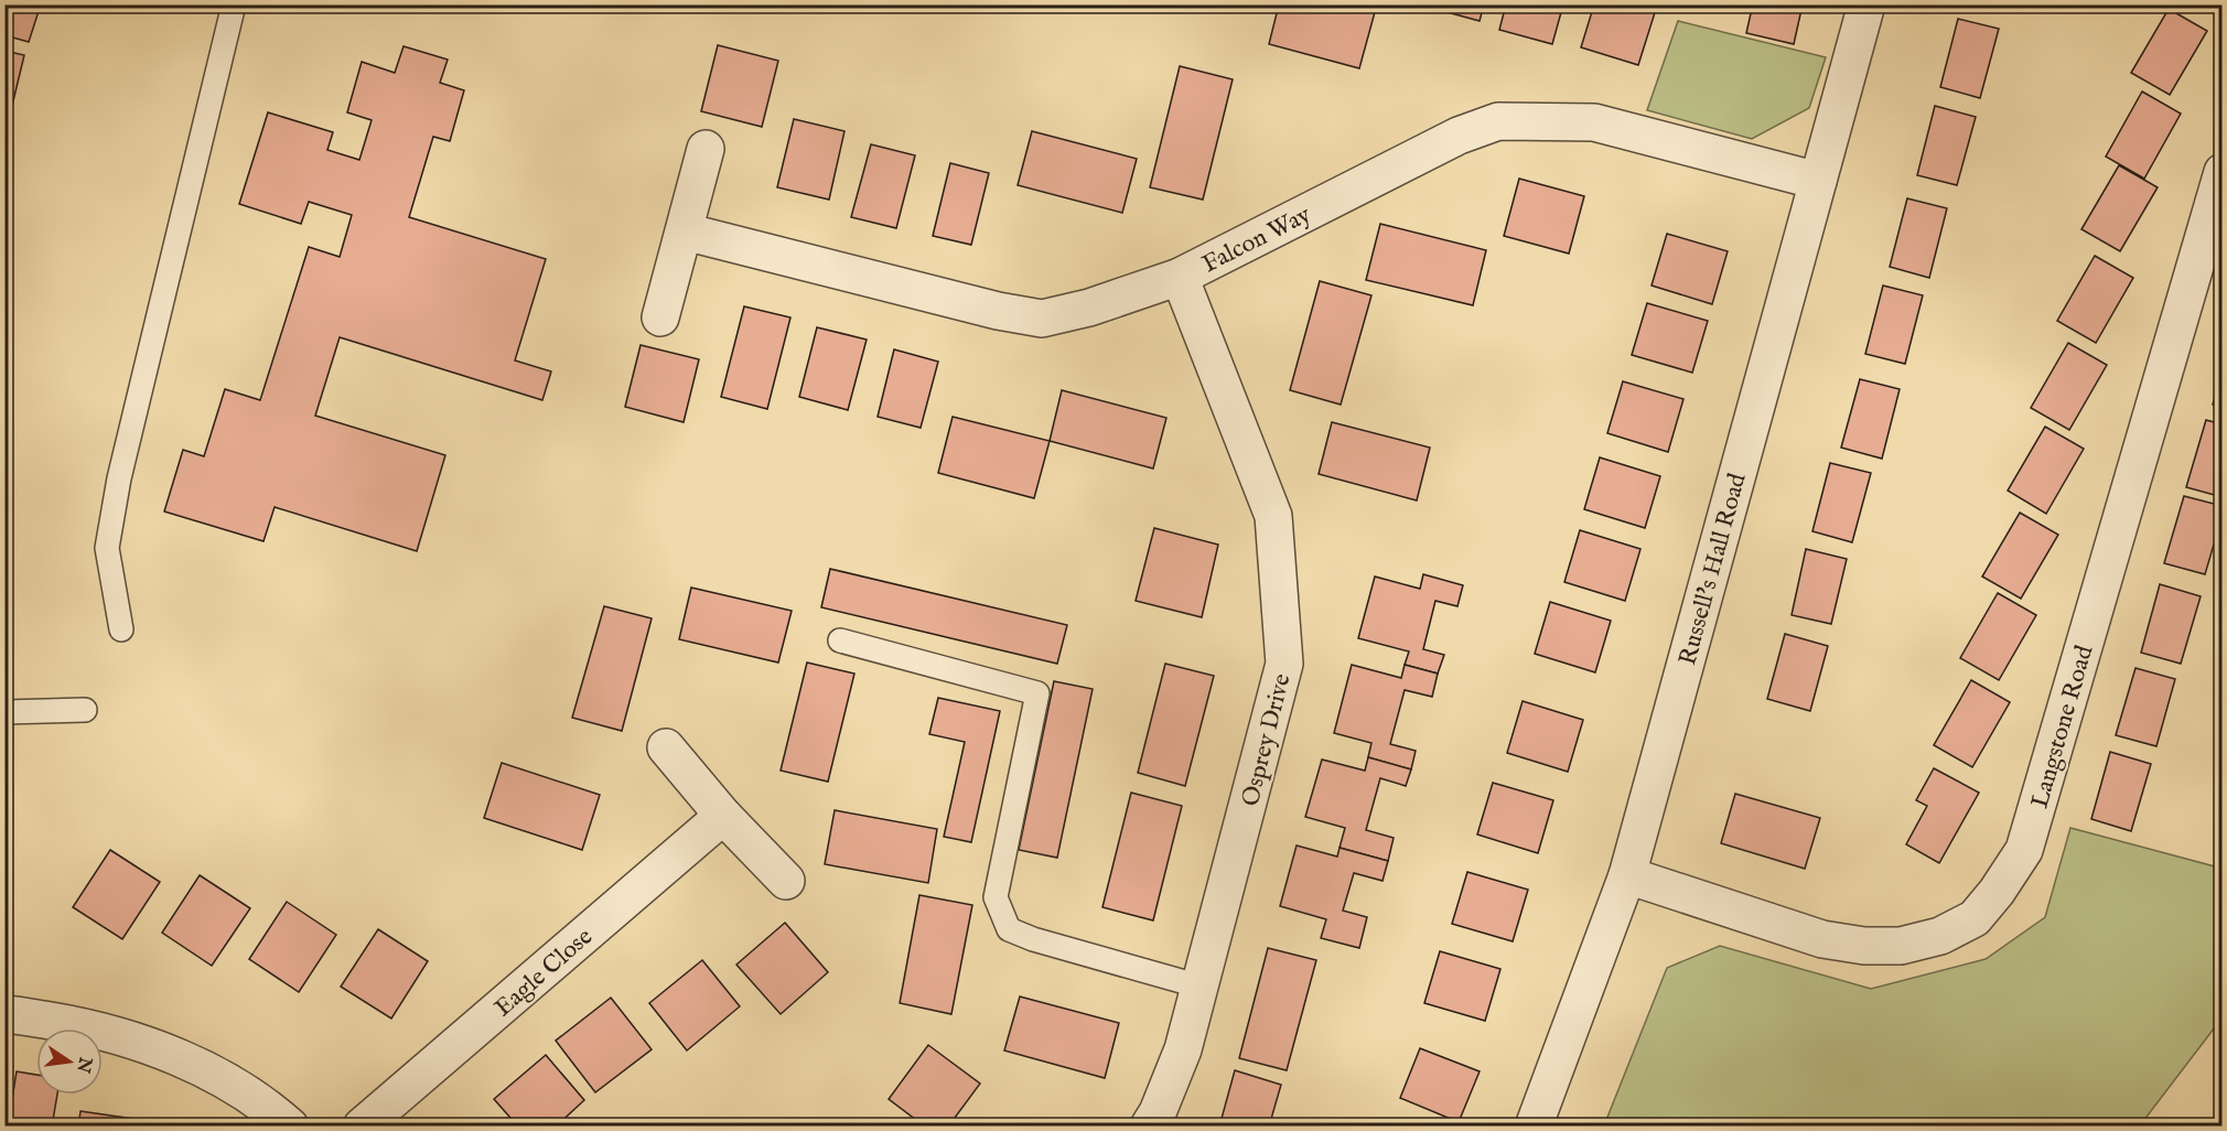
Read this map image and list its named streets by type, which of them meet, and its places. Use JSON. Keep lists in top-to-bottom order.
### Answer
{
  "streets": {
    "street": [
      "Falcon Way",
      "Russell's Hall Road",
      "Langstone Road",
      "Osprey Drive",
      "Eagle Close"
    ]
  },
  "crossings": [
    ["Falcon Way", "Russell's Hall Road"],
    ["Falcon Way", "Osprey Drive"],
    ["Russell's Hall Road", "Langstone Road"]
  ],
  "north": "right"
}
